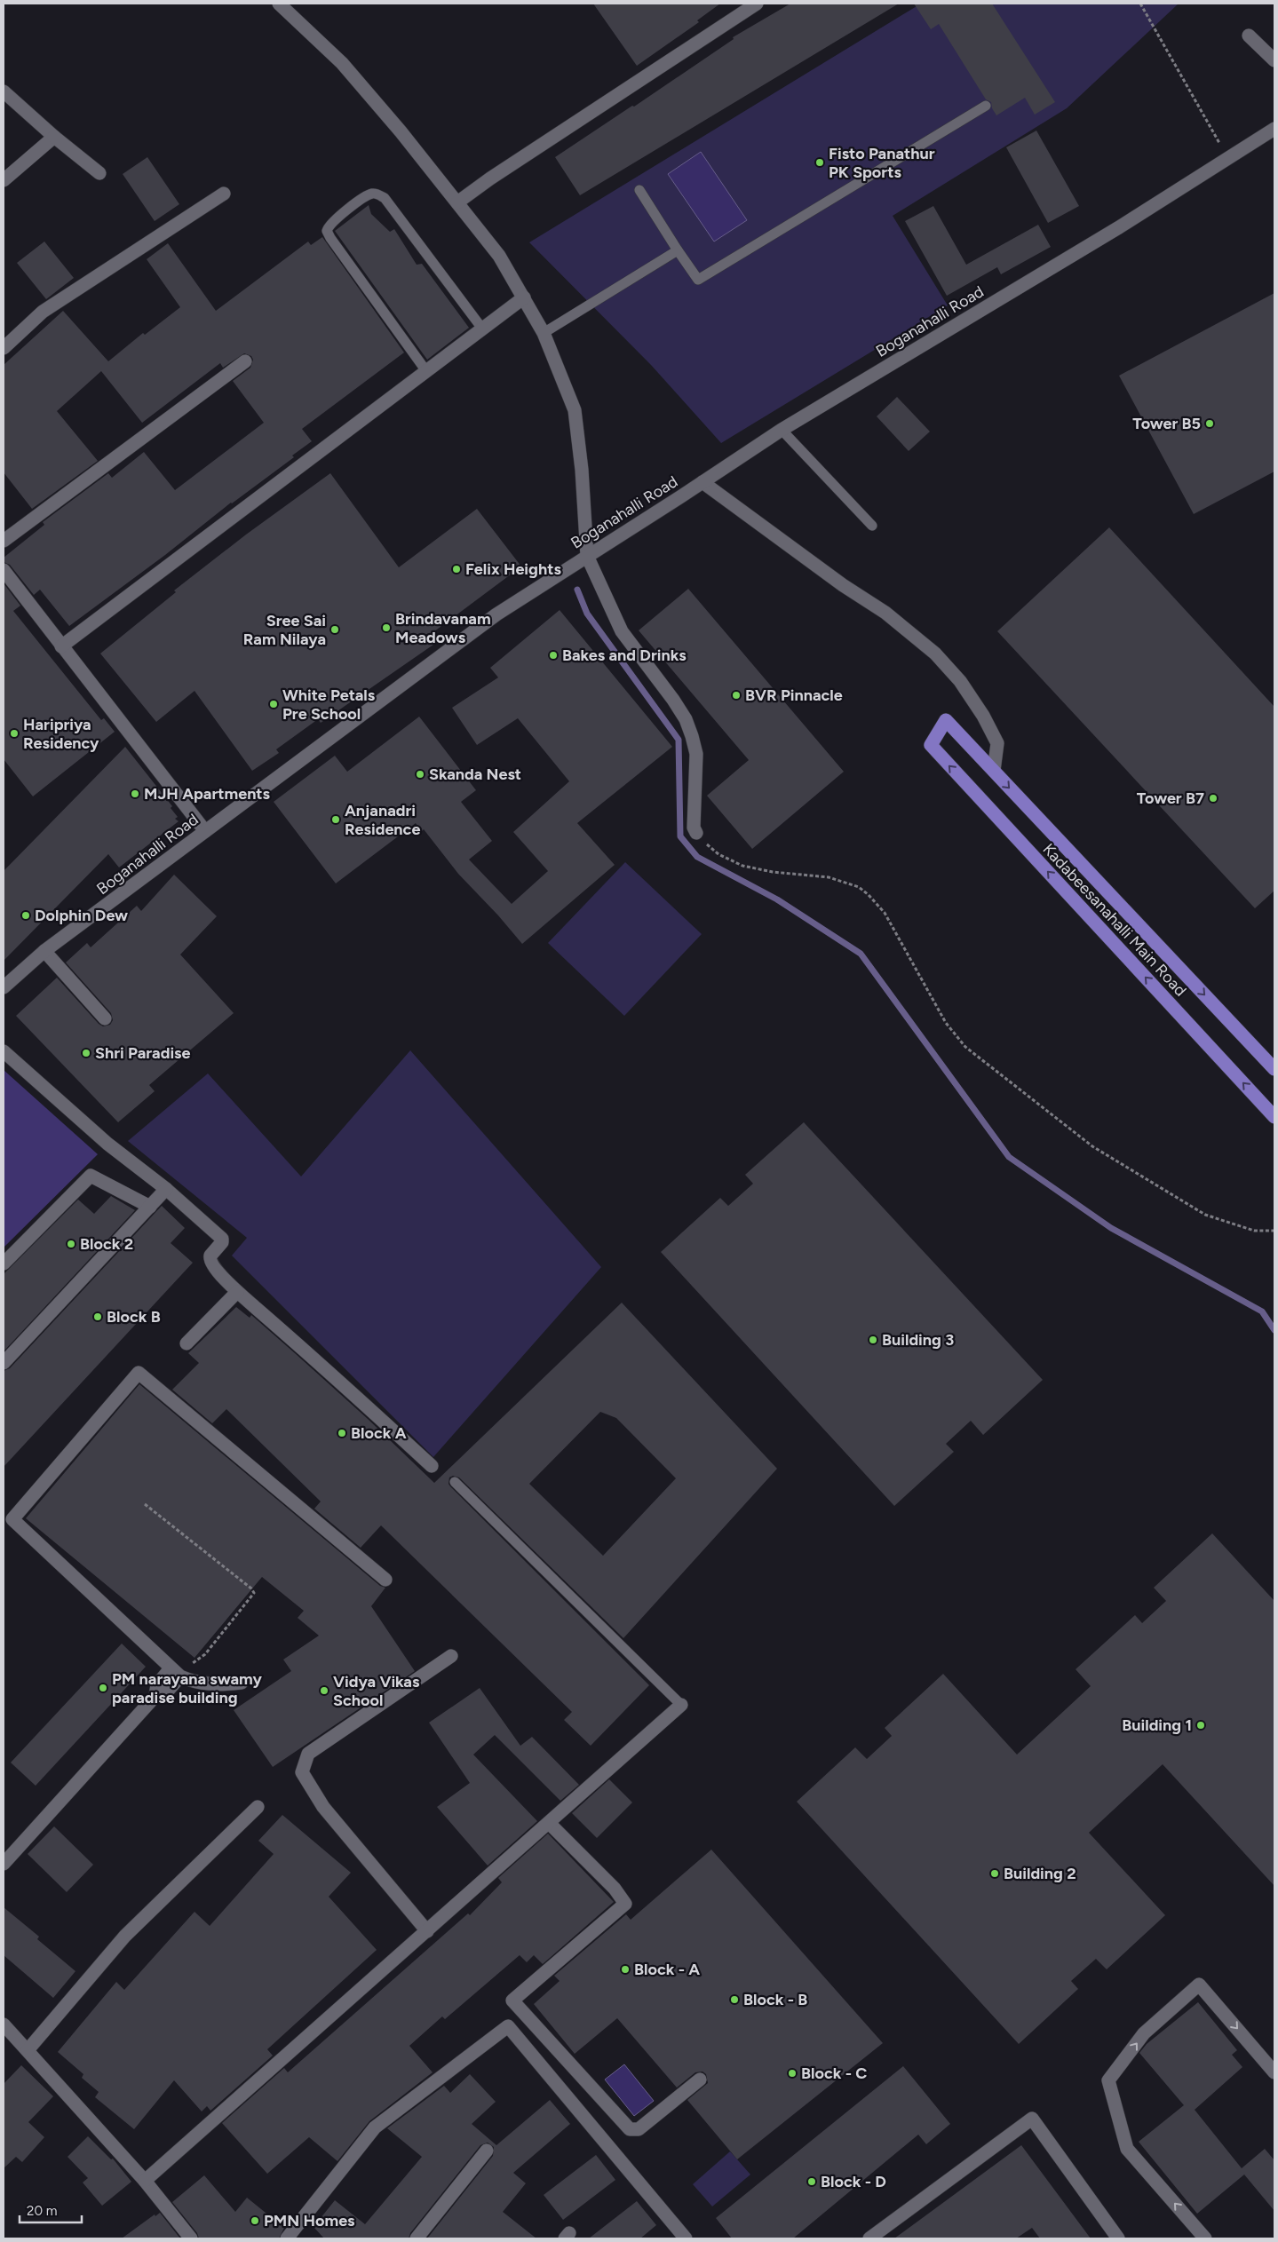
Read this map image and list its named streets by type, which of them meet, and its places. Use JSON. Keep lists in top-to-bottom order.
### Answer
{
  "streets": {
    "main road": ["Kadabeesanahalli Main Road"],
    "street": ["Boganahalli Road"]
  },
  "places": [
    "Fisto Panathur PK Sports",
    "Tower B5",
    "Felix Heights",
    "Brindavanam Meadows",
    "Sree Sai Ram Nilaya",
    "Bakes and Drinks",
    "BVR Pinnacle",
    "White Petals Pre School",
    "Haripriya Residency",
    "Skanda Nest",
    "MJH Apartments",
    "Tower B7",
    "Anjanadri Residence",
    "Dolphin Dew",
    "Shri Paradise",
    "Block 2",
    "Block B",
    "Building 3",
    "Block A",
    "PM narayana swamy paradise building",
    "Vidya Vikas School",
    "Building 1",
    "Building 2",
    "Block - A",
    "Block - B",
    "Block - C",
    "Block - D",
    "PMN Homes"
  ],
  "scale_bar": "20 m"
}
